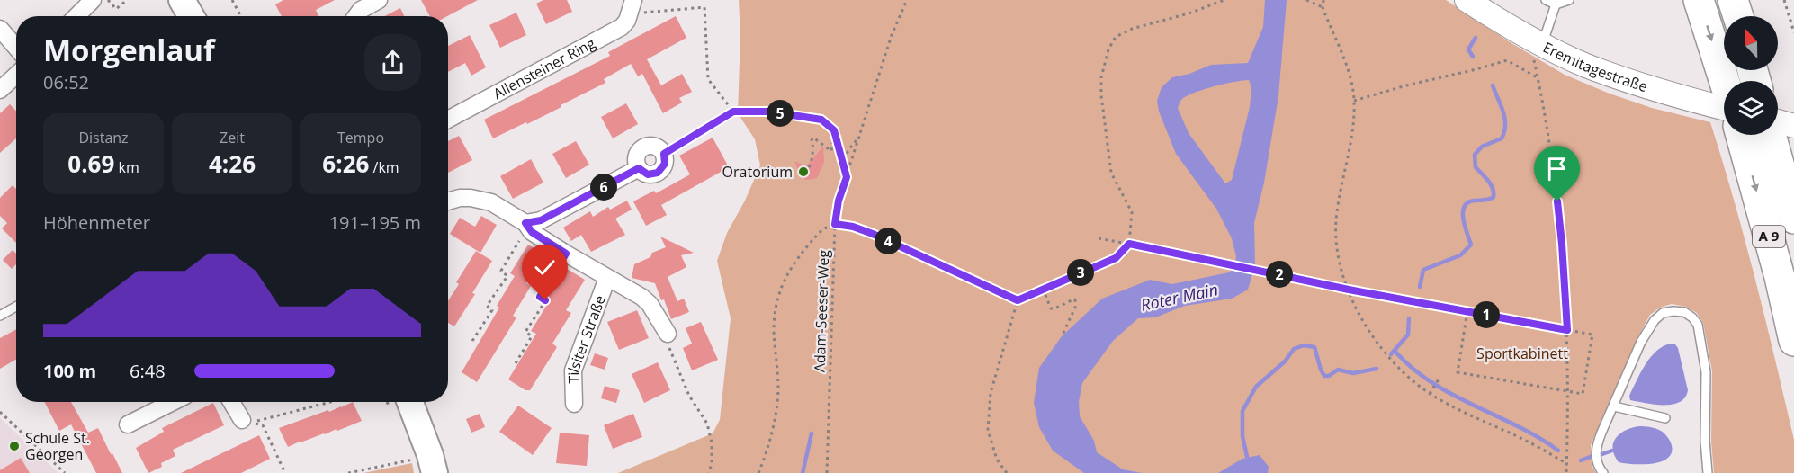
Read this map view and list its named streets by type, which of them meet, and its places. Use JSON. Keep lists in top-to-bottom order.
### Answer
{
  "streets": {
    "highway": ["A 9"],
    "street": ["Eremitagestraße", "Allensteiner Ring", "Tilsiter Straße"],
    "path": ["Adam-Seeser-Weg"]
  },
  "water": ["Roter Main"],
  "parks": ["Sportkabinett"],
  "places": ["Oratorium", "Schule St. Georgen"],
  "north": "top",
  "page": {
    "heading": ["Morgenlauf", "06:52"],
    "pins": [
      "5",
      "6",
      "4",
      "3",
      "2",
      "1"
    ],
    "stats": [
      ["Distanz", "0.69 km"],
      ["Zeit", "4:26"],
      ["Tempo", "6:26 /km"]
    ],
    "chart": ["Höhenmeter", "191–195 m"],
    "list": [
      {
        "name": "100 m",
        "note": "6:48"
      }
    ]
  }
}
